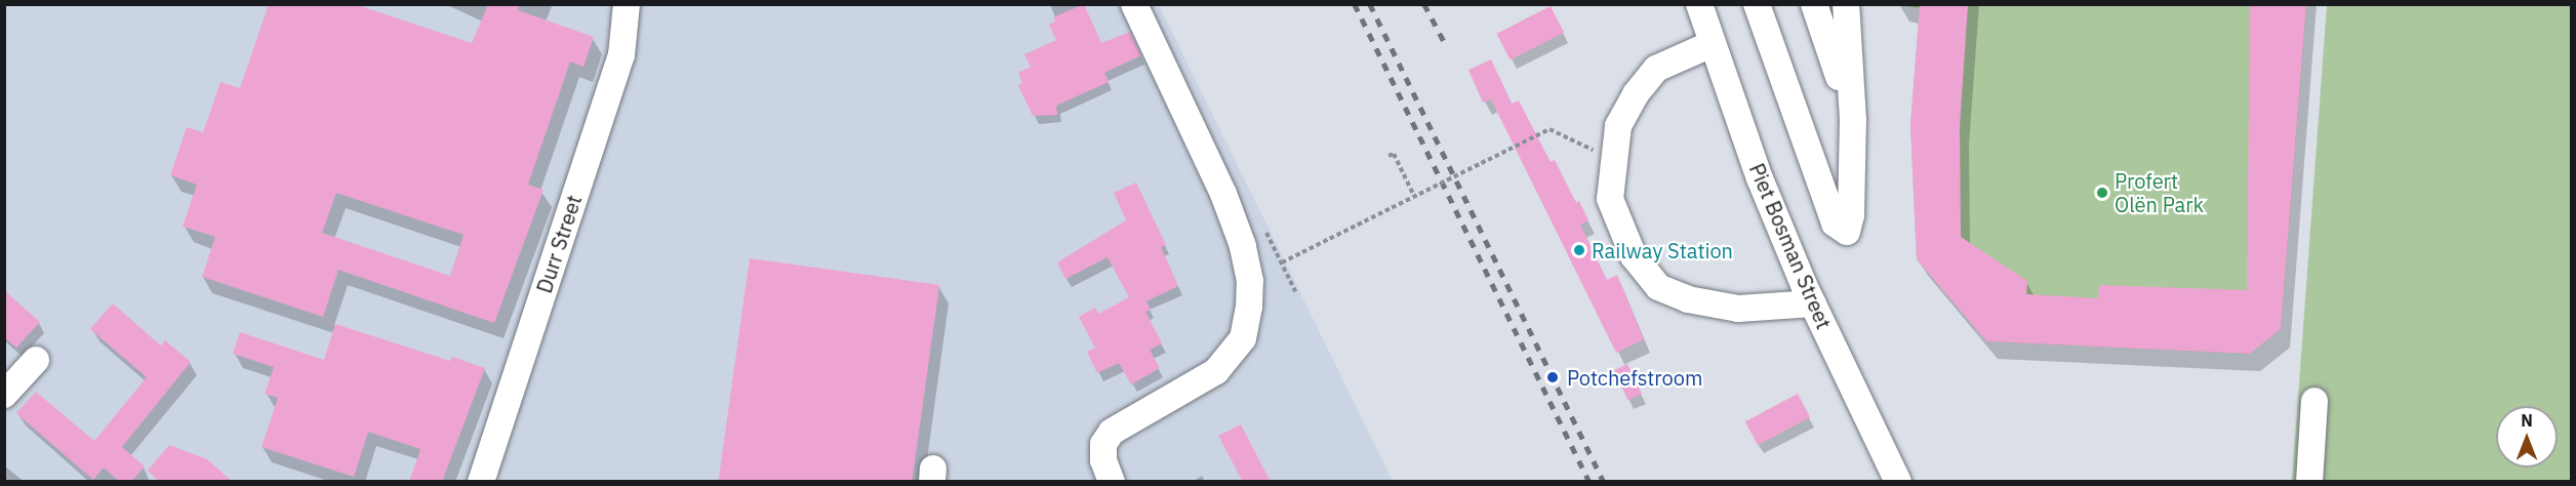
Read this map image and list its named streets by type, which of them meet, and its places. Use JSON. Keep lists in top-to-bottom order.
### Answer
{
  "streets": {
    "street": ["Durr Street", "Piet Bosman Street"]
  },
  "places": ["Profert Olën Park", "Railway Station", "Potchefstroom"],
  "north": "top"
}
